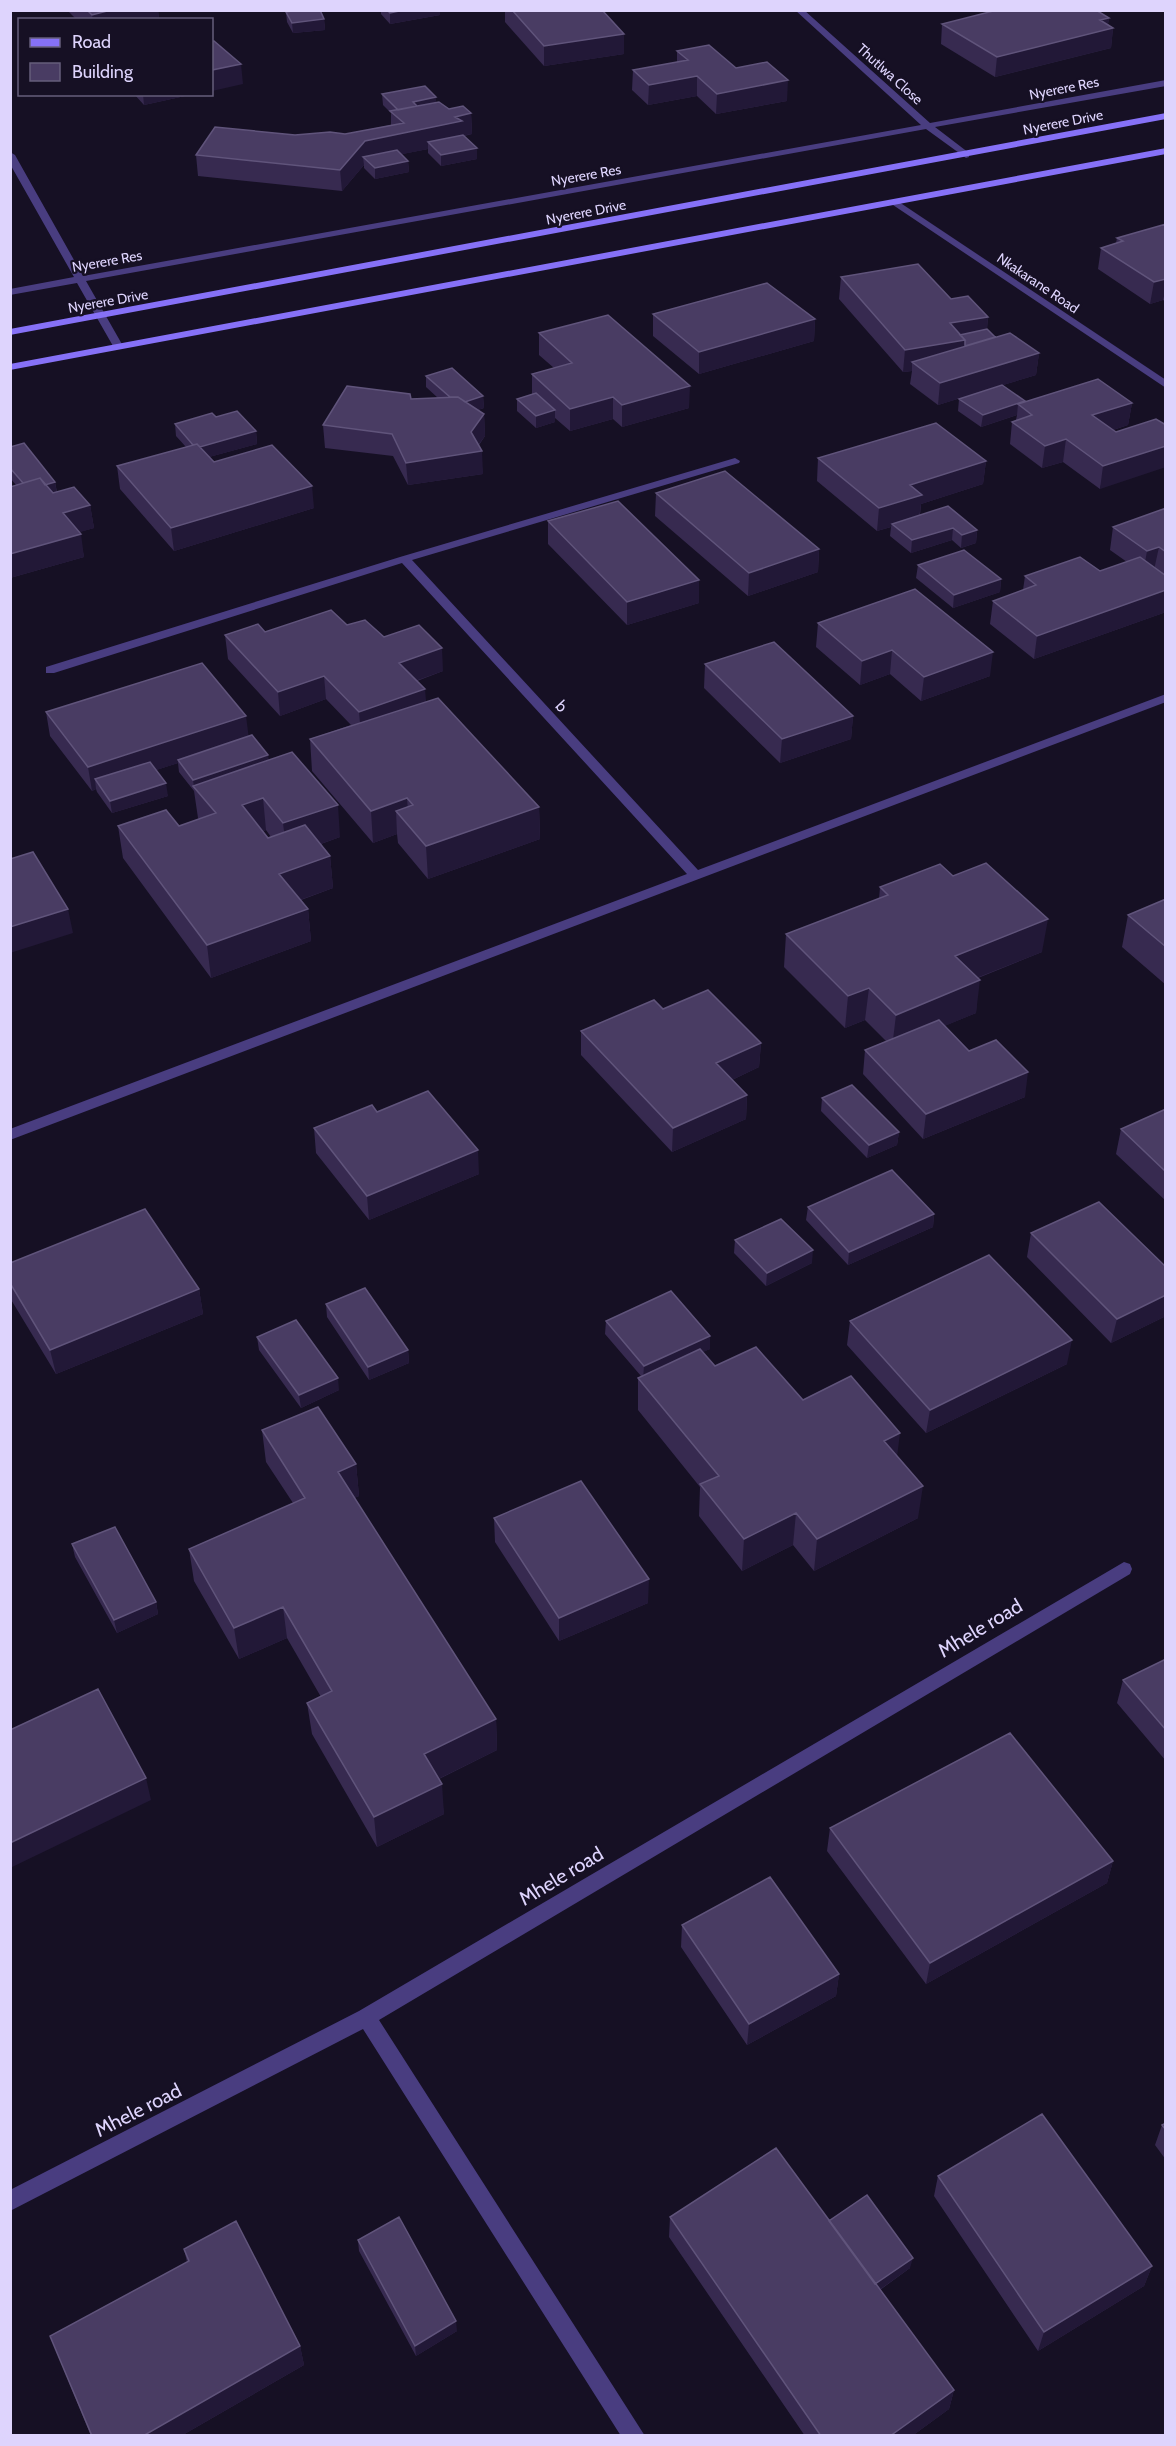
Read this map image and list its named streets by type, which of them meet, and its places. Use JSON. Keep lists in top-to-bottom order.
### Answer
{
  "streets": {
    "main road": ["Nyerere Drive"],
    "street": [
      "Thutlwa Close",
      "Nyerere Res",
      "Nkakarane Road",
      "b",
      "Mhele road"
    ]
  },
  "crossings": [
    ["Thutlwa Close", "Nyerere Res"],
    ["Thutlwa Close", "Nyerere Drive"]
  ],
  "legend": ["Road", "Building"]
}
